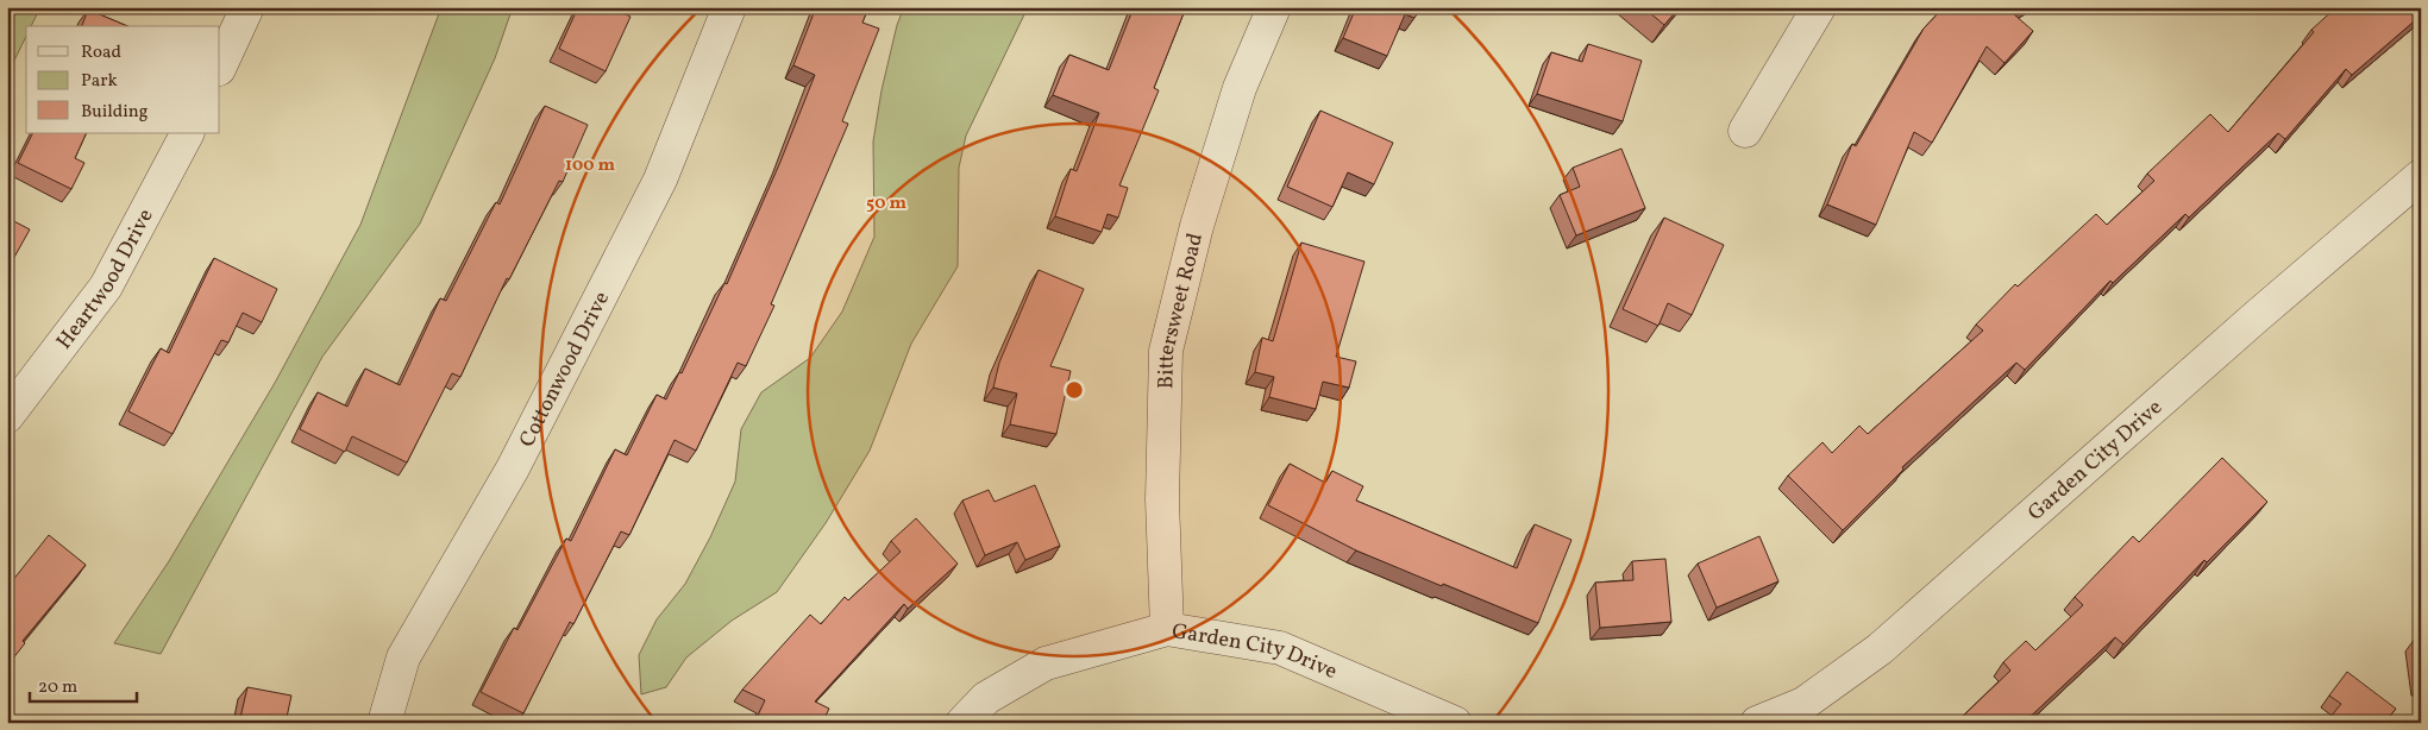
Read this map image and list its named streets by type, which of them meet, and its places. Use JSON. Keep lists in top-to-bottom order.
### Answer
{
  "streets": {
    "street": [
      "Heartwood Drive",
      "Bittersweet Road",
      "Cottonwood Drive",
      "Garden City Drive"
    ]
  },
  "crossings": [
    ["Bittersweet Road", "Garden City Drive"]
  ],
  "legend": ["Road", "Park", "Building"],
  "scale_bar": "20 m",
  "rings": ["100 m", "50 m"]
}
